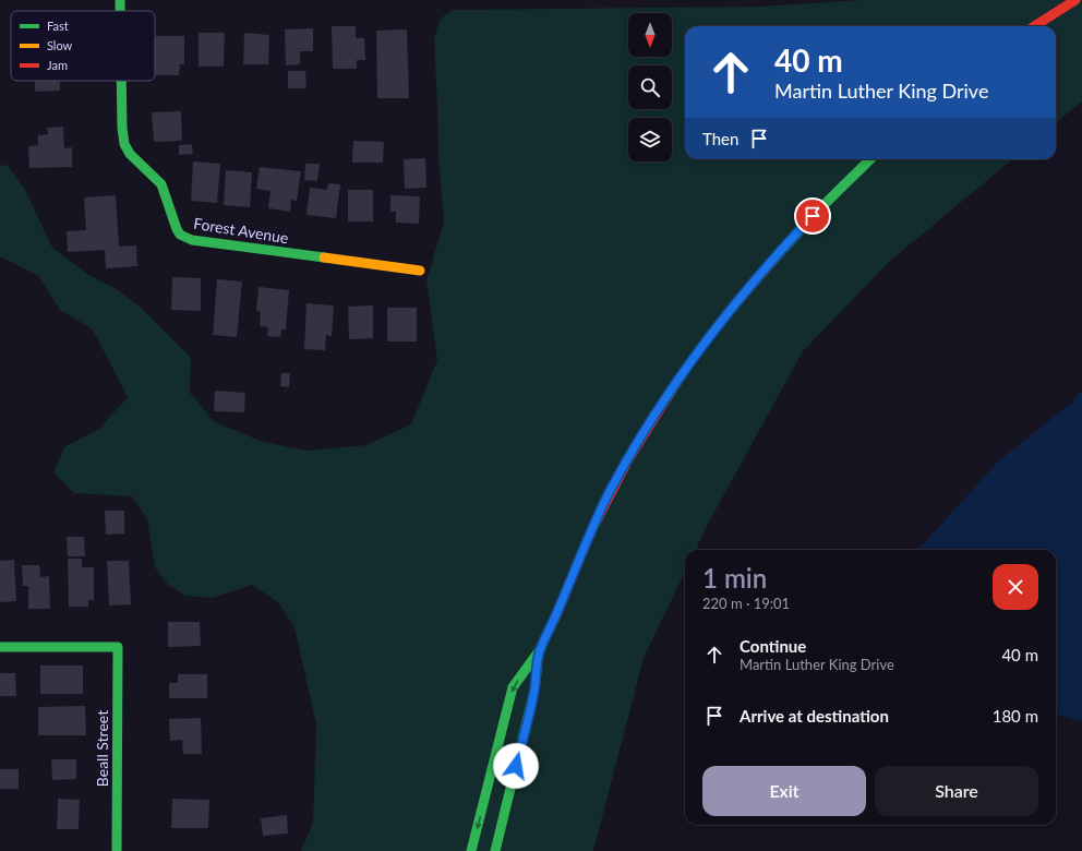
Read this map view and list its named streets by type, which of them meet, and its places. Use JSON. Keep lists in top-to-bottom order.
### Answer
{
  "streets": {
    "main road": ["Forest Avenue", "Beall Street"]
  },
  "legend": ["Fast", "Slow", "Jam"],
  "north": "bottom",
  "page": {
    "turn": ["40 m", "Martin Luther King Drive"],
    "then": "Then",
    "heading": ["1 min", "220 m · 19:01"],
    "list": [
      {
        "name": "Continue",
        "note": "Martin Luther King Drive",
        "value": "40 m"
      },
      {
        "name": "Arrive at destination",
        "value": "180 m"
      }
    ],
    "buttons": ["Exit", "Share"]
  }
}
